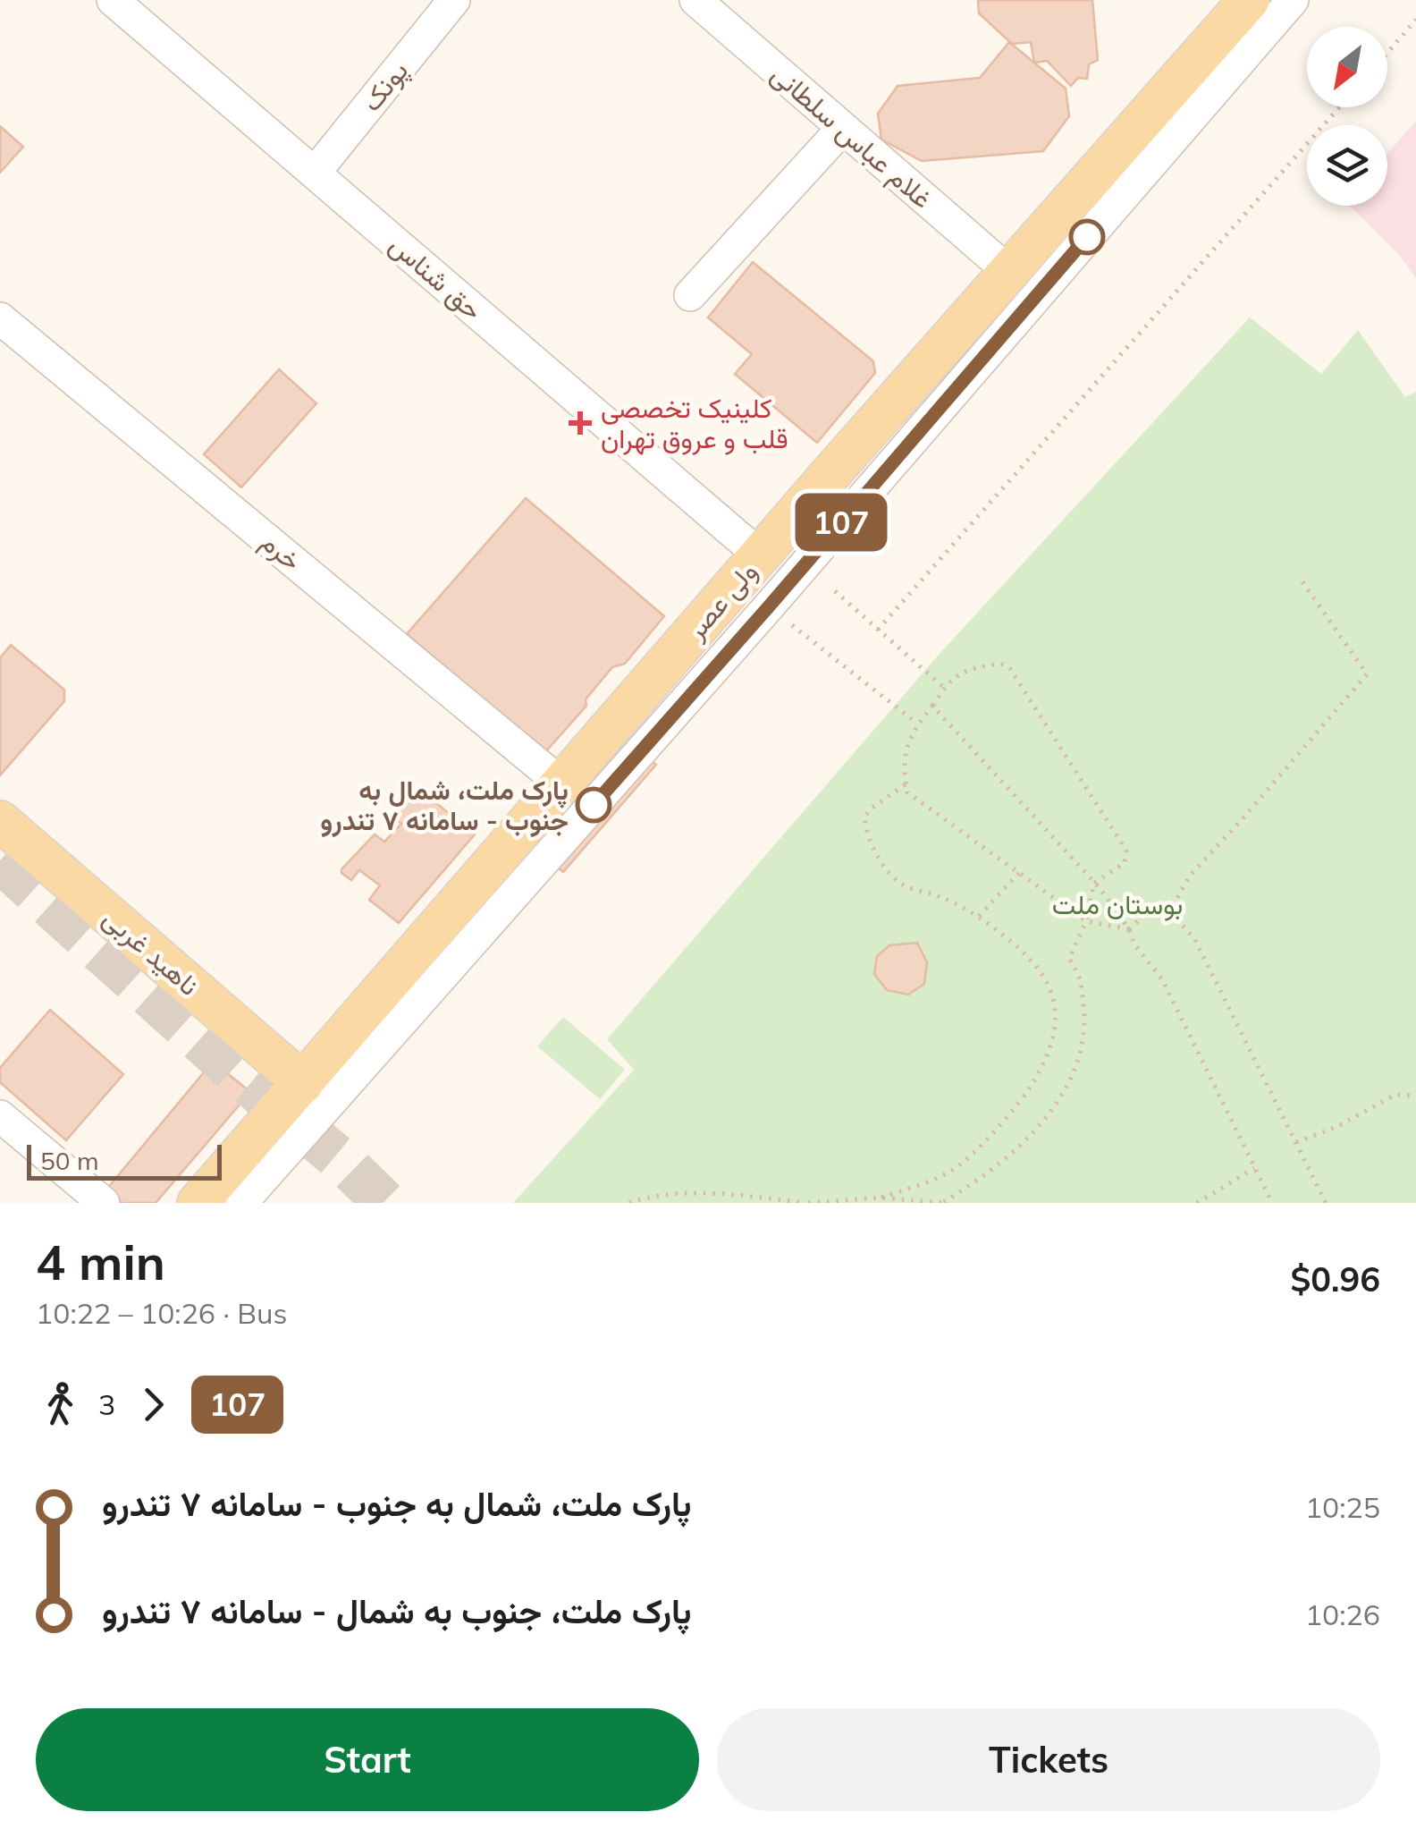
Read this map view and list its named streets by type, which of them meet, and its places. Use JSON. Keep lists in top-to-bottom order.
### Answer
{
  "streets": {
    "main road": ["ولی عصر", "ناهید غربی"],
    "street": [
      "پونک",
      "غلام عباس سلطانی",
      "حق شناس",
      "خرم"
    ]
  },
  "crossings": [
    ["پونک", "حق شناس"],
    ["غلام عباس سلطانی", "ولی عصر"],
    ["حق شناس", "ولی عصر"],
    ["خرم", "ولی عصر"],
    ["ولی عصر", "ناهید غربی"]
  ],
  "parks": ["بوستان ملت"],
  "places": {
    "health": ["کلینیک تخصصی قلب و عروق تهران"],
    "other": ["پارک ملت، شمال به جنوب - سامانه ۷ تندرو"]
  },
  "lines": ["bus line 107"],
  "scale_bar": "50 m",
  "north": "bottom left",
  "page": {
    "on_map": "107",
    "scale": "50 m",
    "heading": ["4 min", "10:22 – 10:26 · Bus", "$0.96"],
    "legs": ["3", "107"],
    "list": [
      {
        "name": "پارک ملت، شمال به جنوب - سامانه ۷ تندرو",
        "value": "10:25"
      },
      {
        "name": "پارک ملت، جنوب به شمال - سامانه ۷ تندرو",
        "value": "10:26"
      }
    ],
    "buttons": ["Start", "Tickets"]
  }
}
